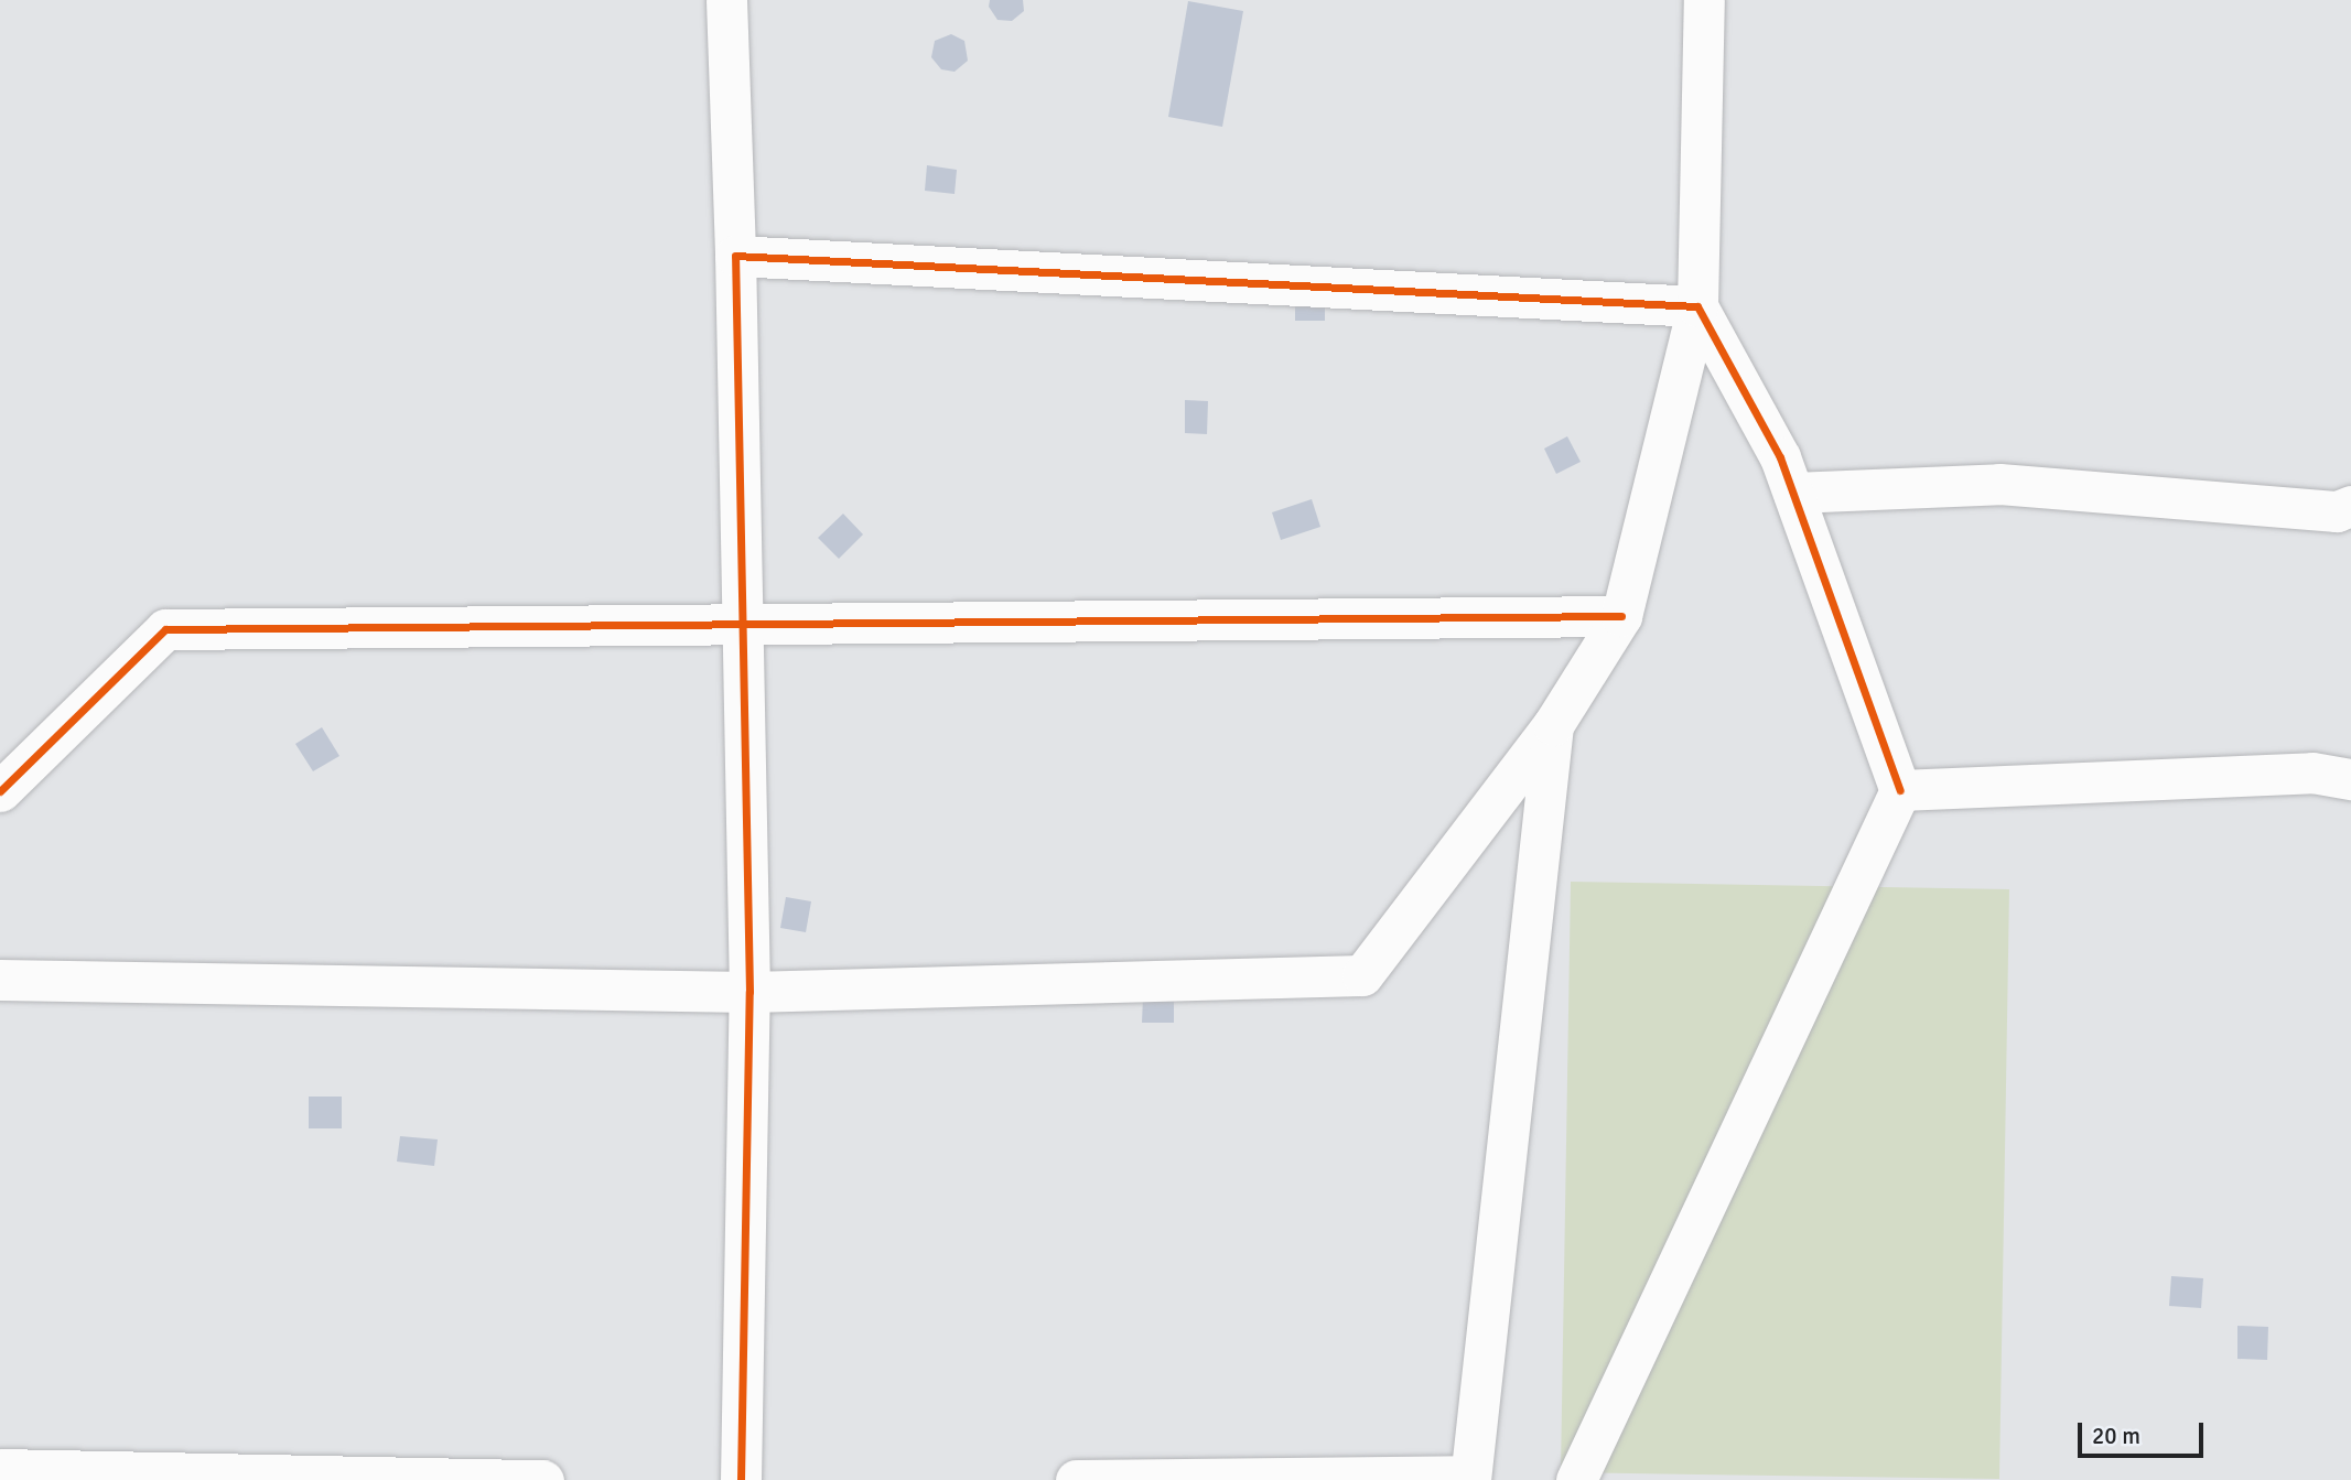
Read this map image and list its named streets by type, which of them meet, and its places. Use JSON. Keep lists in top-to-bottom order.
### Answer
{
  "scale_bar": "20 m"
}
